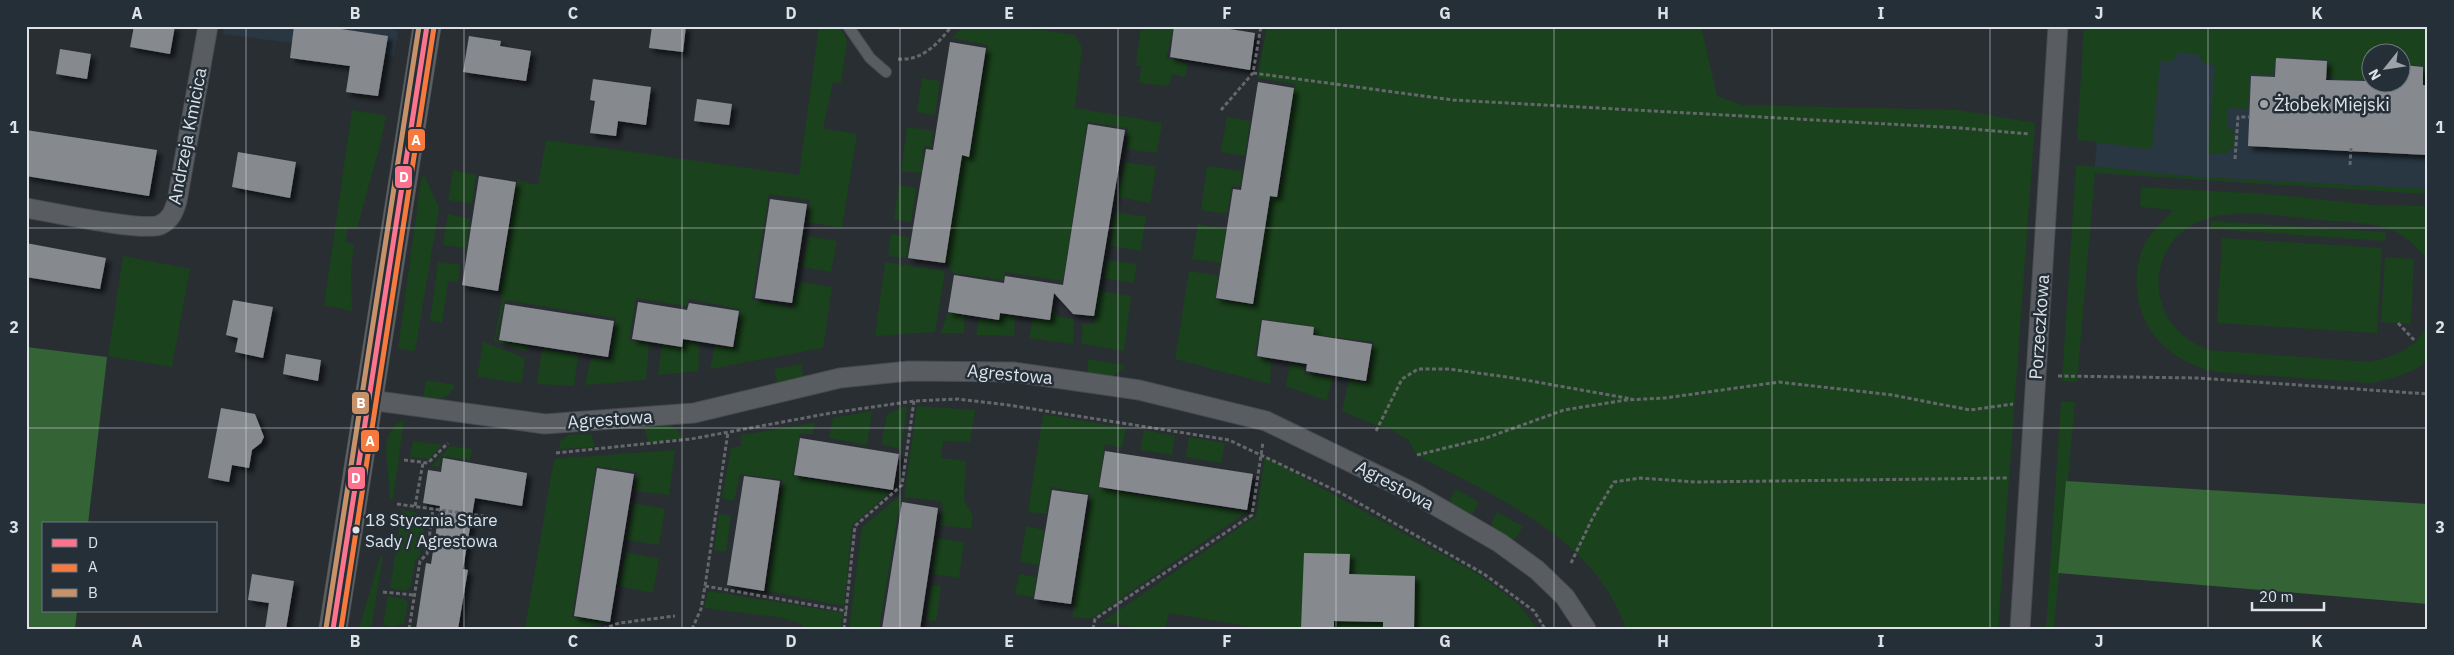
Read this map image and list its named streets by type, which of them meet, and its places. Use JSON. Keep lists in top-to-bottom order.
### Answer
{
  "streets": {
    "street": ["Andrzeja Kmicica", "Porzeczkowa", "Agrestowa"]
  },
  "places": ["Żłobek Miejski", "18 Stycznia Stare Sady / Agrestowa"],
  "lines": ["transit line D", "transit line B", "transit line A"],
  "legend": ["D", "A", "B"],
  "scale_bar": "20 m",
  "north": "bottom left",
  "grid": {
    "columns": [
      "A",
      "B",
      "C",
      "D",
      "E",
      "F",
      "G",
      "H",
      "I",
      "J",
      "K"
    ],
    "rows": ["1", "2", "3"]
  }
}
